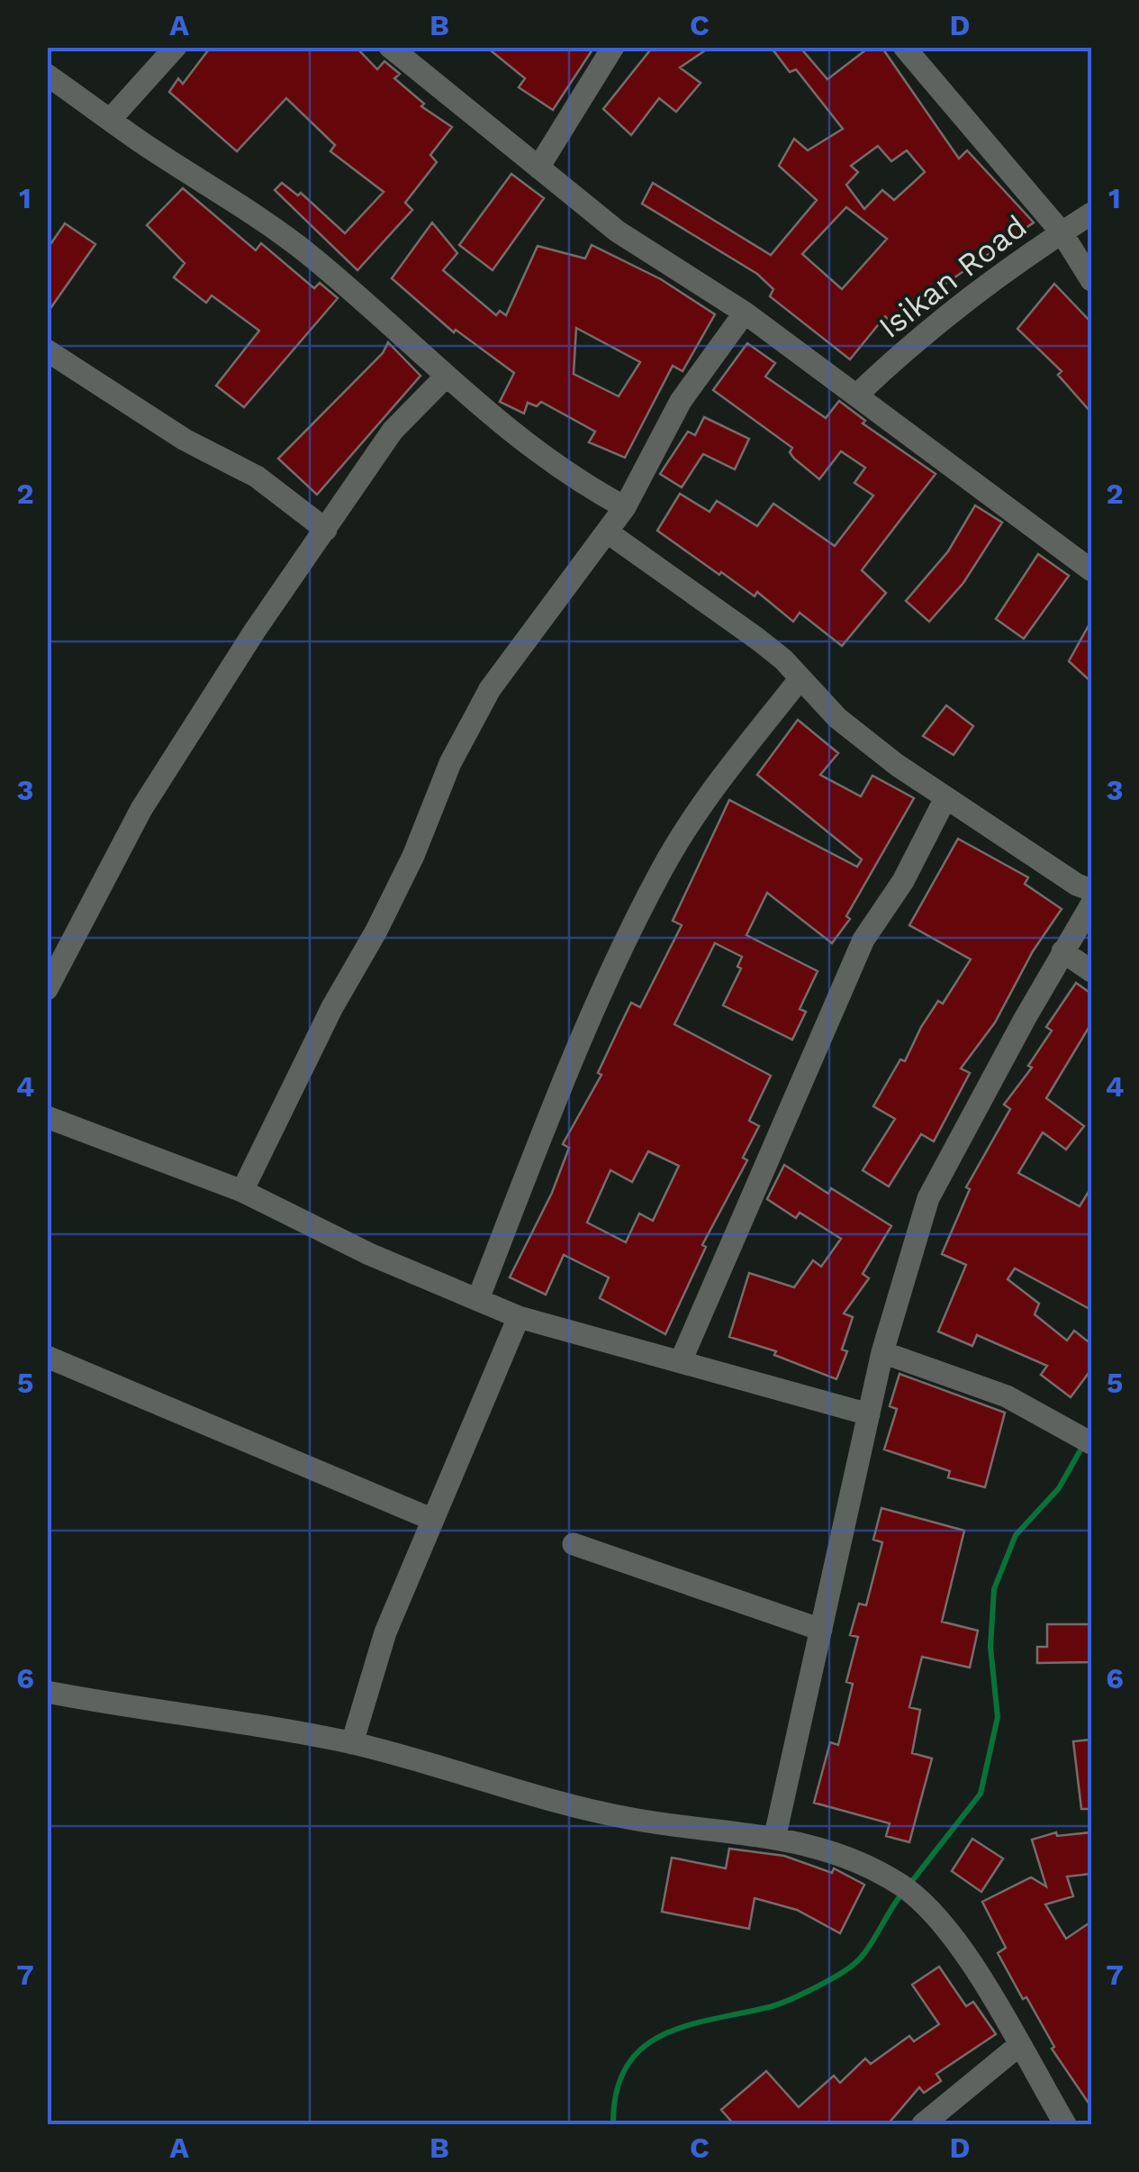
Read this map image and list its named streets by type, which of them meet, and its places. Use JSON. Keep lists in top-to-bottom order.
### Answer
{
  "streets": {
    "street": ["Isikan Road"]
  },
  "grid": {
    "columns": [
      "A",
      "B",
      "C",
      "D"
    ],
    "rows": [
      "1",
      "2",
      "3",
      "4",
      "5",
      "6",
      "7"
    ]
  }
}
